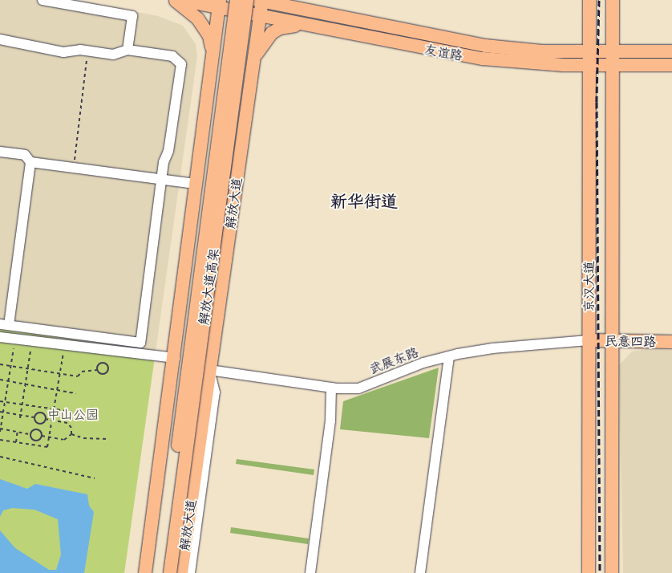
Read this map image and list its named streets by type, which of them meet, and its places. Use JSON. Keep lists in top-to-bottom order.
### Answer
{
  "streets": {
    "main road": [
      "友谊路",
      "解放大道",
      "解放大道高架",
      "京汉大道",
      "民意四路"
    ],
    "street": ["武展东路"]
  },
  "crossings": [
    ["友谊路", "解放大道"],
    ["友谊路", "京汉大道"],
    ["解放大道", "武展东路"],
    ["京汉大道", "民意四路"],
    ["京汉大道", "武展东路"],
    ["民意四路", "武展东路"]
  ],
  "districts": ["新华街道"],
  "parks": ["中山公园"]
}
